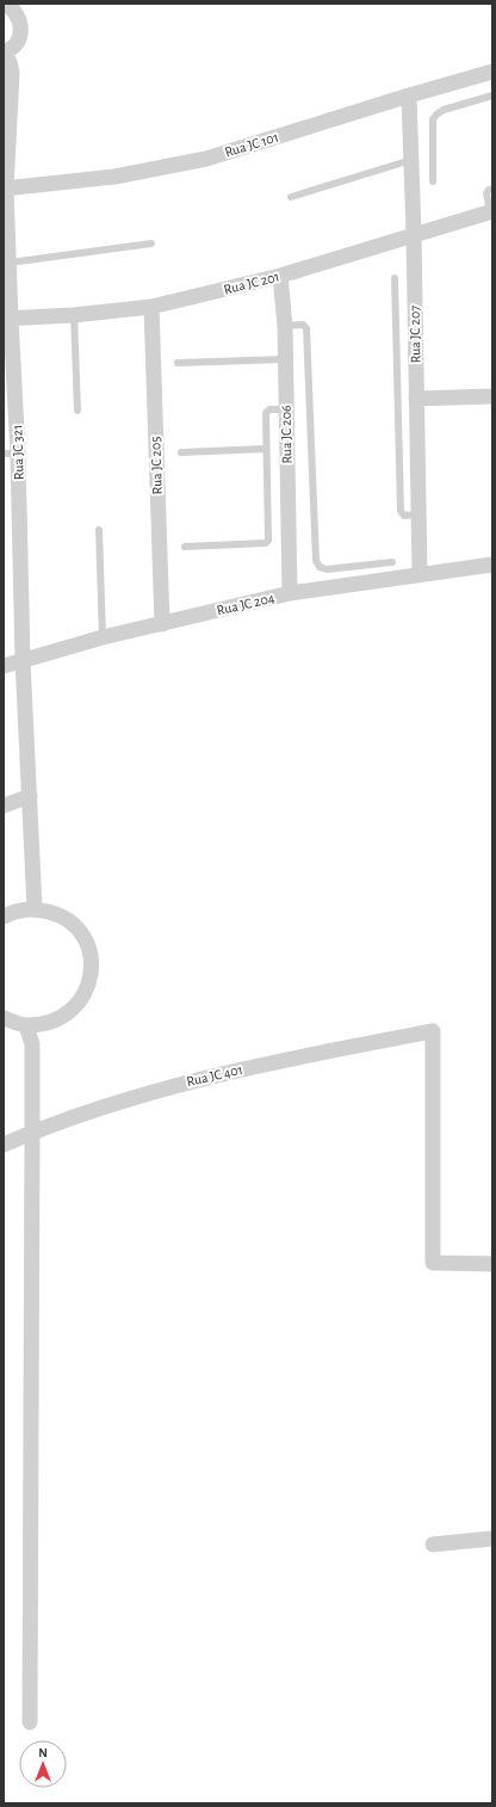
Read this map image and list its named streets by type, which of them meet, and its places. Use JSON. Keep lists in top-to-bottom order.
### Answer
{
  "streets": {
    "street": [
      "Rua JC 101",
      "Rua JC 201",
      "Rua JC 207",
      "Rua JC 206",
      "Rua JC 321",
      "Rua JC 205",
      "Rua JC 204",
      "Rua JC 401"
    ]
  },
  "crossings": [
    ["Rua JC 101", "Rua JC 207"],
    ["Rua JC 101", "Rua JC 321"],
    ["Rua JC 201", "Rua JC 207"],
    ["Rua JC 201", "Rua JC 206"],
    ["Rua JC 201", "Rua JC 321"],
    ["Rua JC 201", "Rua JC 205"],
    ["Rua JC 207", "Rua JC 204"],
    ["Rua JC 206", "Rua JC 204"],
    ["Rua JC 321", "Rua JC 204"],
    ["Rua JC 205", "Rua JC 204"]
  ],
  "north": "top"
}
